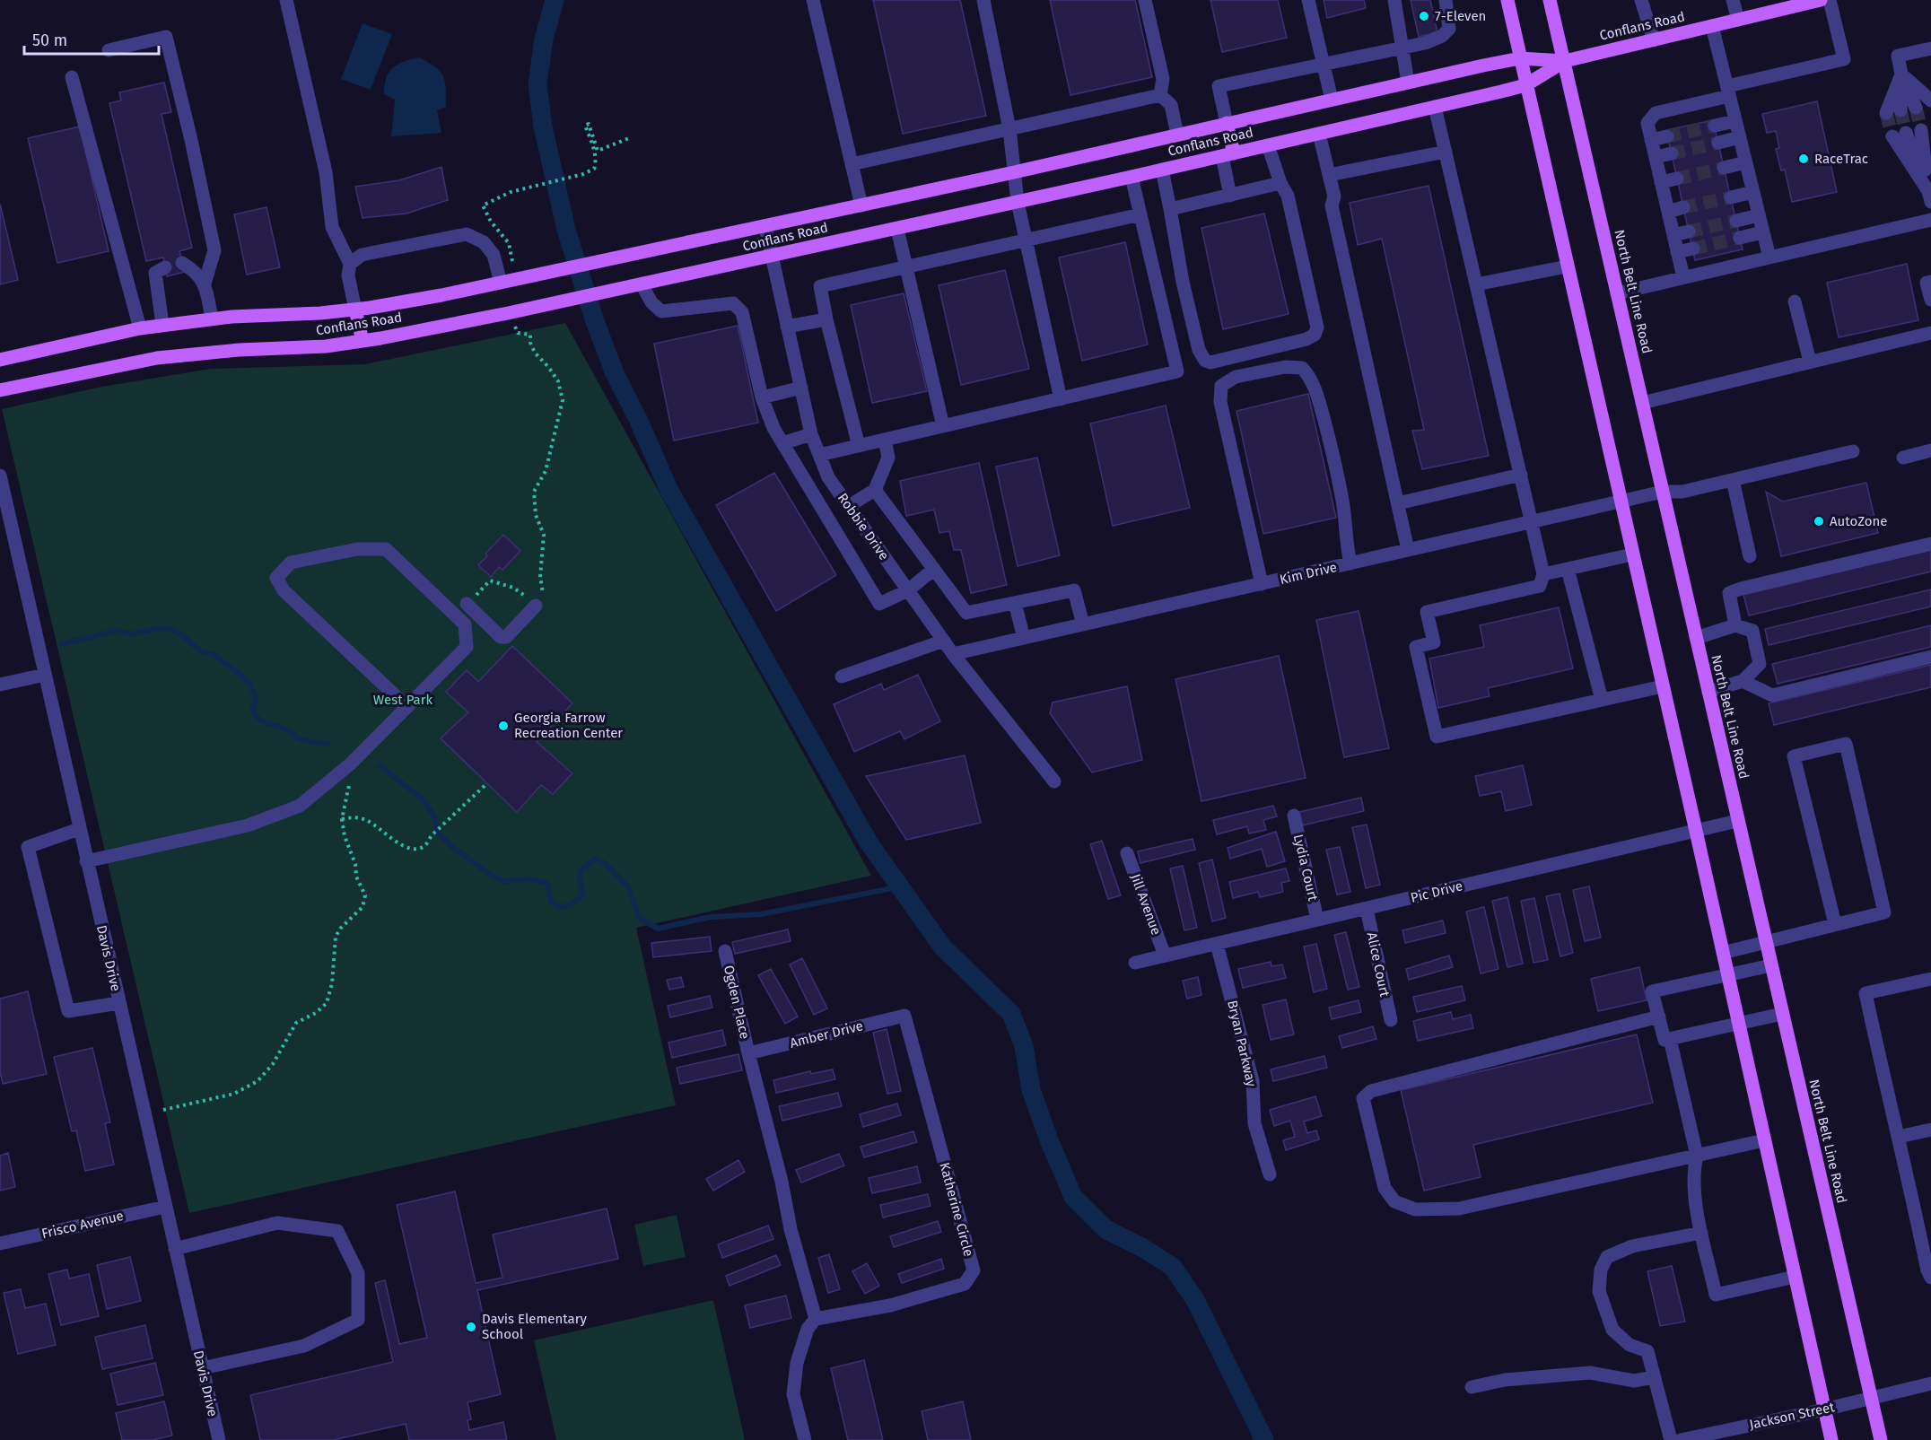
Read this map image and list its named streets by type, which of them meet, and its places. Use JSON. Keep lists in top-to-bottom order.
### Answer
{
  "streets": {
    "main road": ["Conflans Road", "North Belt Line Road"],
    "street": [
      "Robbie Drive",
      "Kim Drive",
      "Lydia Court",
      "Pic Drive",
      "Jill Avenue",
      "Davis Drive",
      "Alice Court",
      "Ogden Place",
      "Amber Drive",
      "Bryan Parkway",
      "Katherine Circle",
      "Frisco Avenue",
      "Jackson Street"
    ]
  },
  "crossings": [
    ["Conflans Road", "North Belt Line Road"],
    ["Conflans Road", "Robbie Drive"],
    ["North Belt Line Road", "Kim Drive"],
    ["North Belt Line Road", "Pic Drive"],
    ["North Belt Line Road", "Jackson Street"],
    ["Robbie Drive", "Kim Drive"],
    ["Lydia Court", "Pic Drive"],
    ["Pic Drive", "Jill Avenue"],
    ["Pic Drive", "Alice Court"],
    ["Pic Drive", "Bryan Parkway"],
    ["Davis Drive", "Frisco Avenue"],
    ["Ogden Place", "Amber Drive"],
    ["Amber Drive", "Katherine Circle"]
  ],
  "parks": ["West Park"],
  "places": [
    "7-Eleven",
    "RaceTrac",
    "AutoZone",
    "Georgia Farrow Recreation Center",
    "Davis Elementary School"
  ],
  "scale_bar": "50 m"
}
